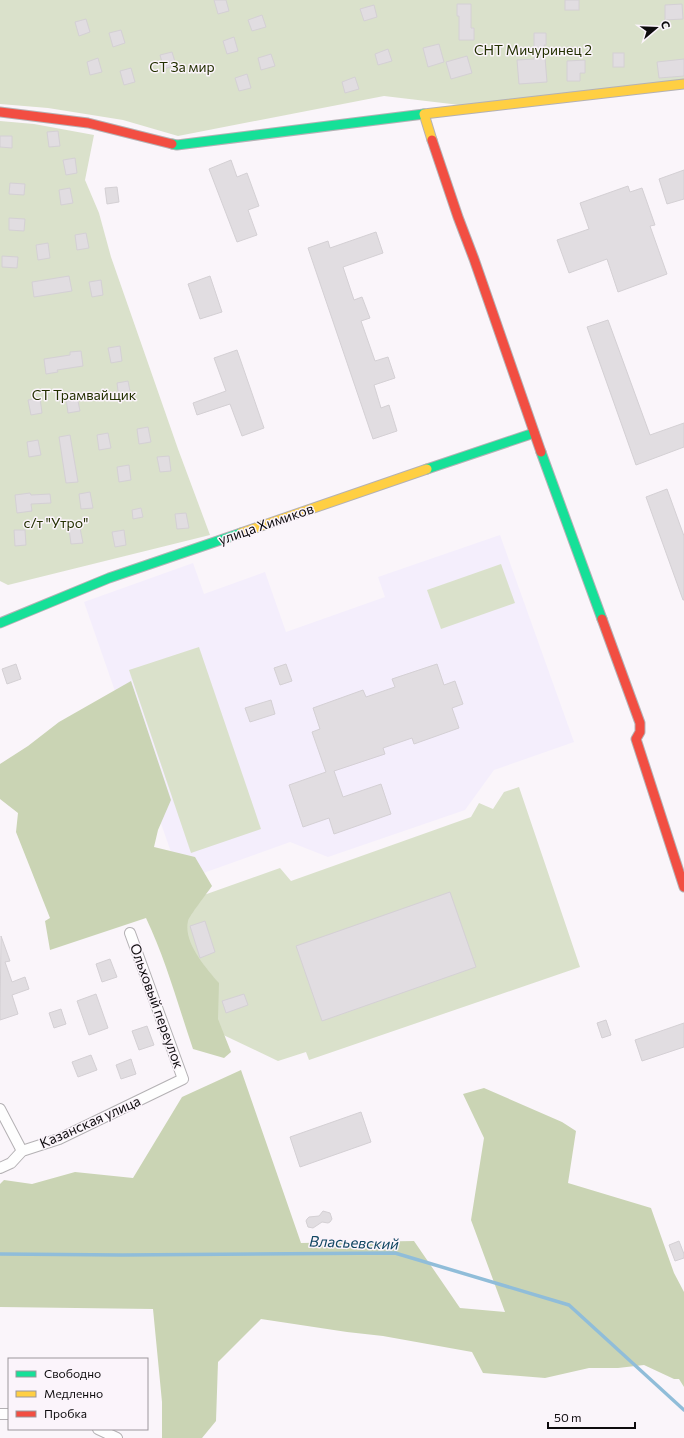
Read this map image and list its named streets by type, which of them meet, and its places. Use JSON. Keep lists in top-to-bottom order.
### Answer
{
  "streets": {
    "street": ["улица Химиков", "Ольховый переулок", "Казанская улица"]
  },
  "crossings": [
    ["Ольховый переулок", "Казанская улица"]
  ],
  "water": ["Власьевский"],
  "parks": [
    "СНТ Мичуринец 2",
    "СТ За мир",
    "СТ Трамвайщик",
    "с/т \"Утро\""
  ],
  "legend": ["Свободно", "Медленно", "Пробка"],
  "scale_bar": "50 m",
  "north": "right"
}
